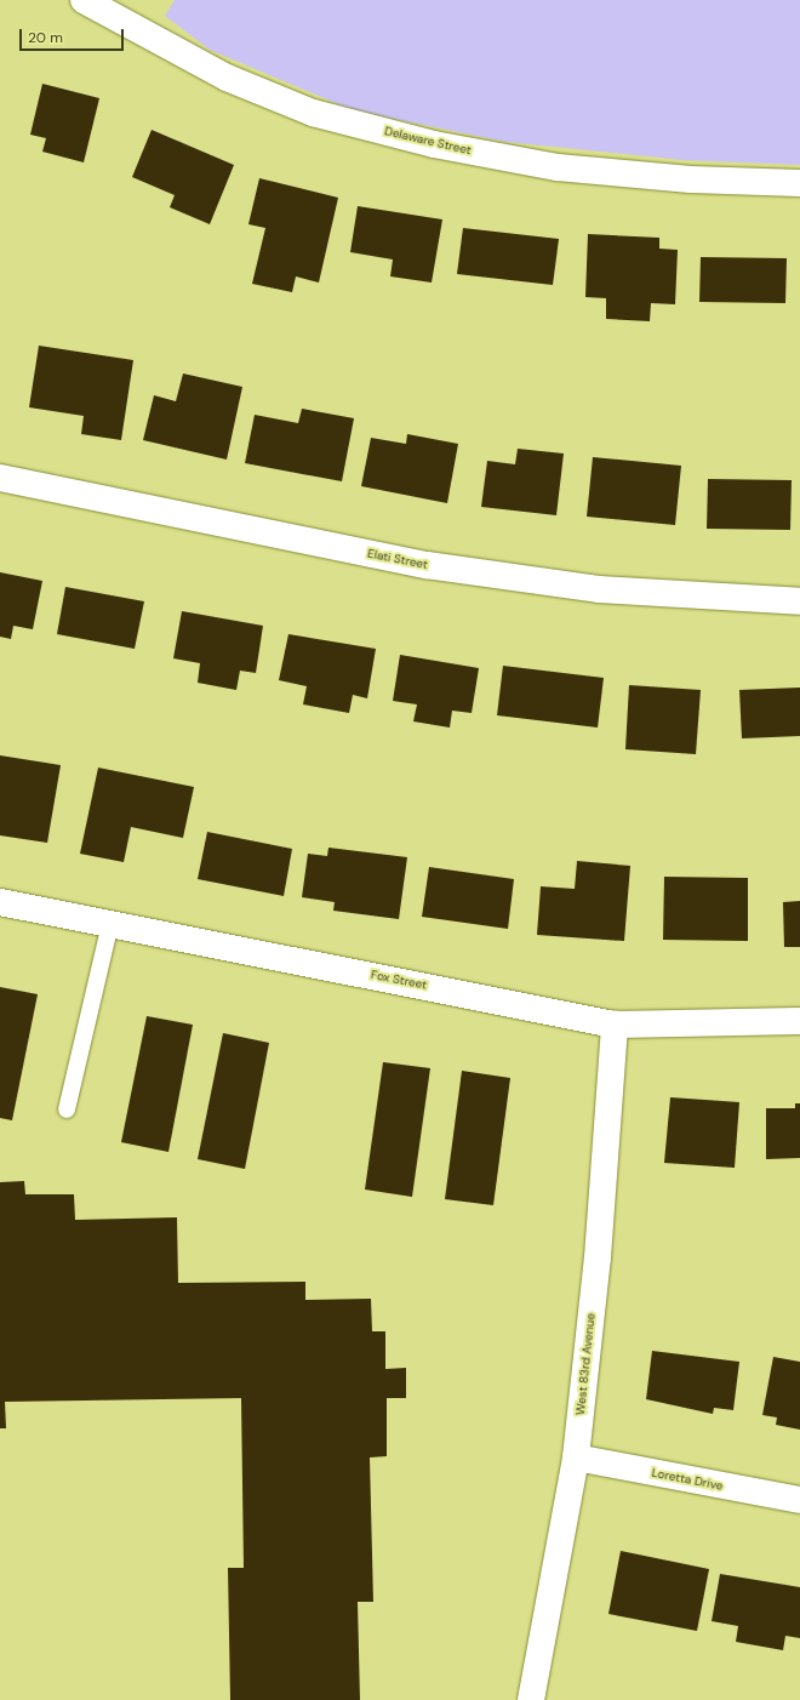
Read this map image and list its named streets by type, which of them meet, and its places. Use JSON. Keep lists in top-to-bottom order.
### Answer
{
  "streets": {
    "street": [
      "Delaware Street",
      "Elati Street",
      "Fox Street",
      "West 83rd Avenue",
      "Loretta Drive"
    ]
  },
  "crossings": [
    ["Fox Street", "West 83rd Avenue"],
    ["West 83rd Avenue", "Loretta Drive"]
  ],
  "scale_bar": "20 m"
}
